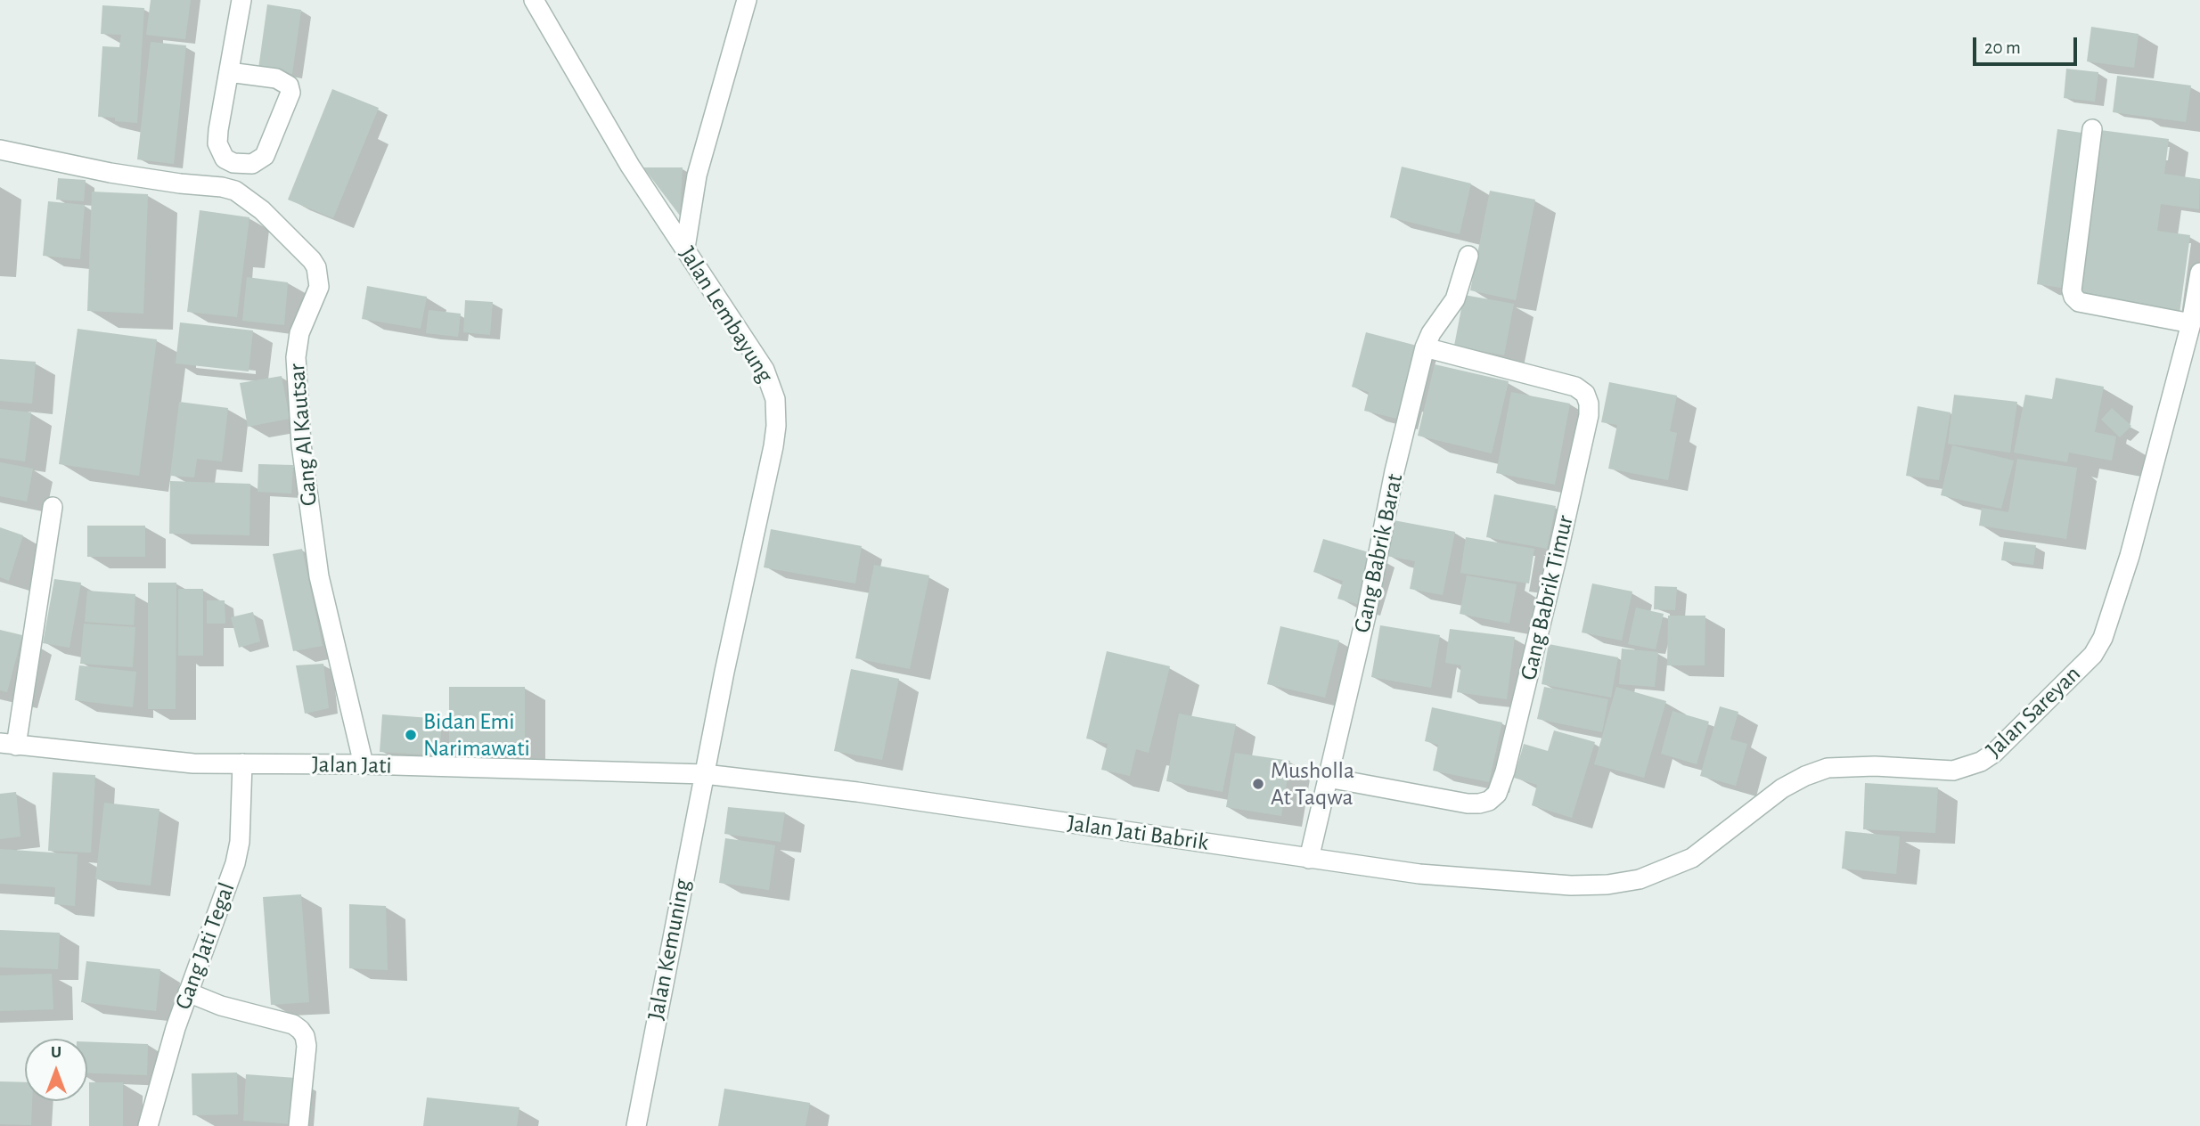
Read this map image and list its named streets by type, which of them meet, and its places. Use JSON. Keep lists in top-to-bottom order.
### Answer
{
  "streets": {
    "street": [
      "Jalan Lembayung",
      "Gang Al Kautsar",
      "Gang Babrik Barat",
      "Gang Babrik Timur",
      "Jalan Sareyan",
      "Jalan Jati",
      "Jalan Jati Babrik",
      "Gang Jati Tegal",
      "Jalan Kemuning"
    ]
  },
  "crossings": [
    ["Jalan Lembayung", "Jalan Jati"],
    ["Jalan Lembayung", "Jalan Jati Babrik"],
    ["Jalan Lembayung", "Jalan Kemuning"],
    ["Gang Al Kautsar", "Jalan Jati"],
    ["Gang Babrik Barat", "Gang Babrik Timur"],
    ["Gang Babrik Barat", "Jalan Jati Babrik"],
    ["Jalan Sareyan", "Jalan Jati Babrik"],
    ["Jalan Jati", "Jalan Jati Babrik"],
    ["Jalan Jati", "Gang Jati Tegal"],
    ["Jalan Jati", "Jalan Kemuning"],
    ["Jalan Jati Babrik", "Jalan Kemuning"]
  ],
  "places": ["Bidan Emi Narimawati", "Musholla At Taqwa"],
  "scale_bar": "20 m",
  "north": "top"
}
